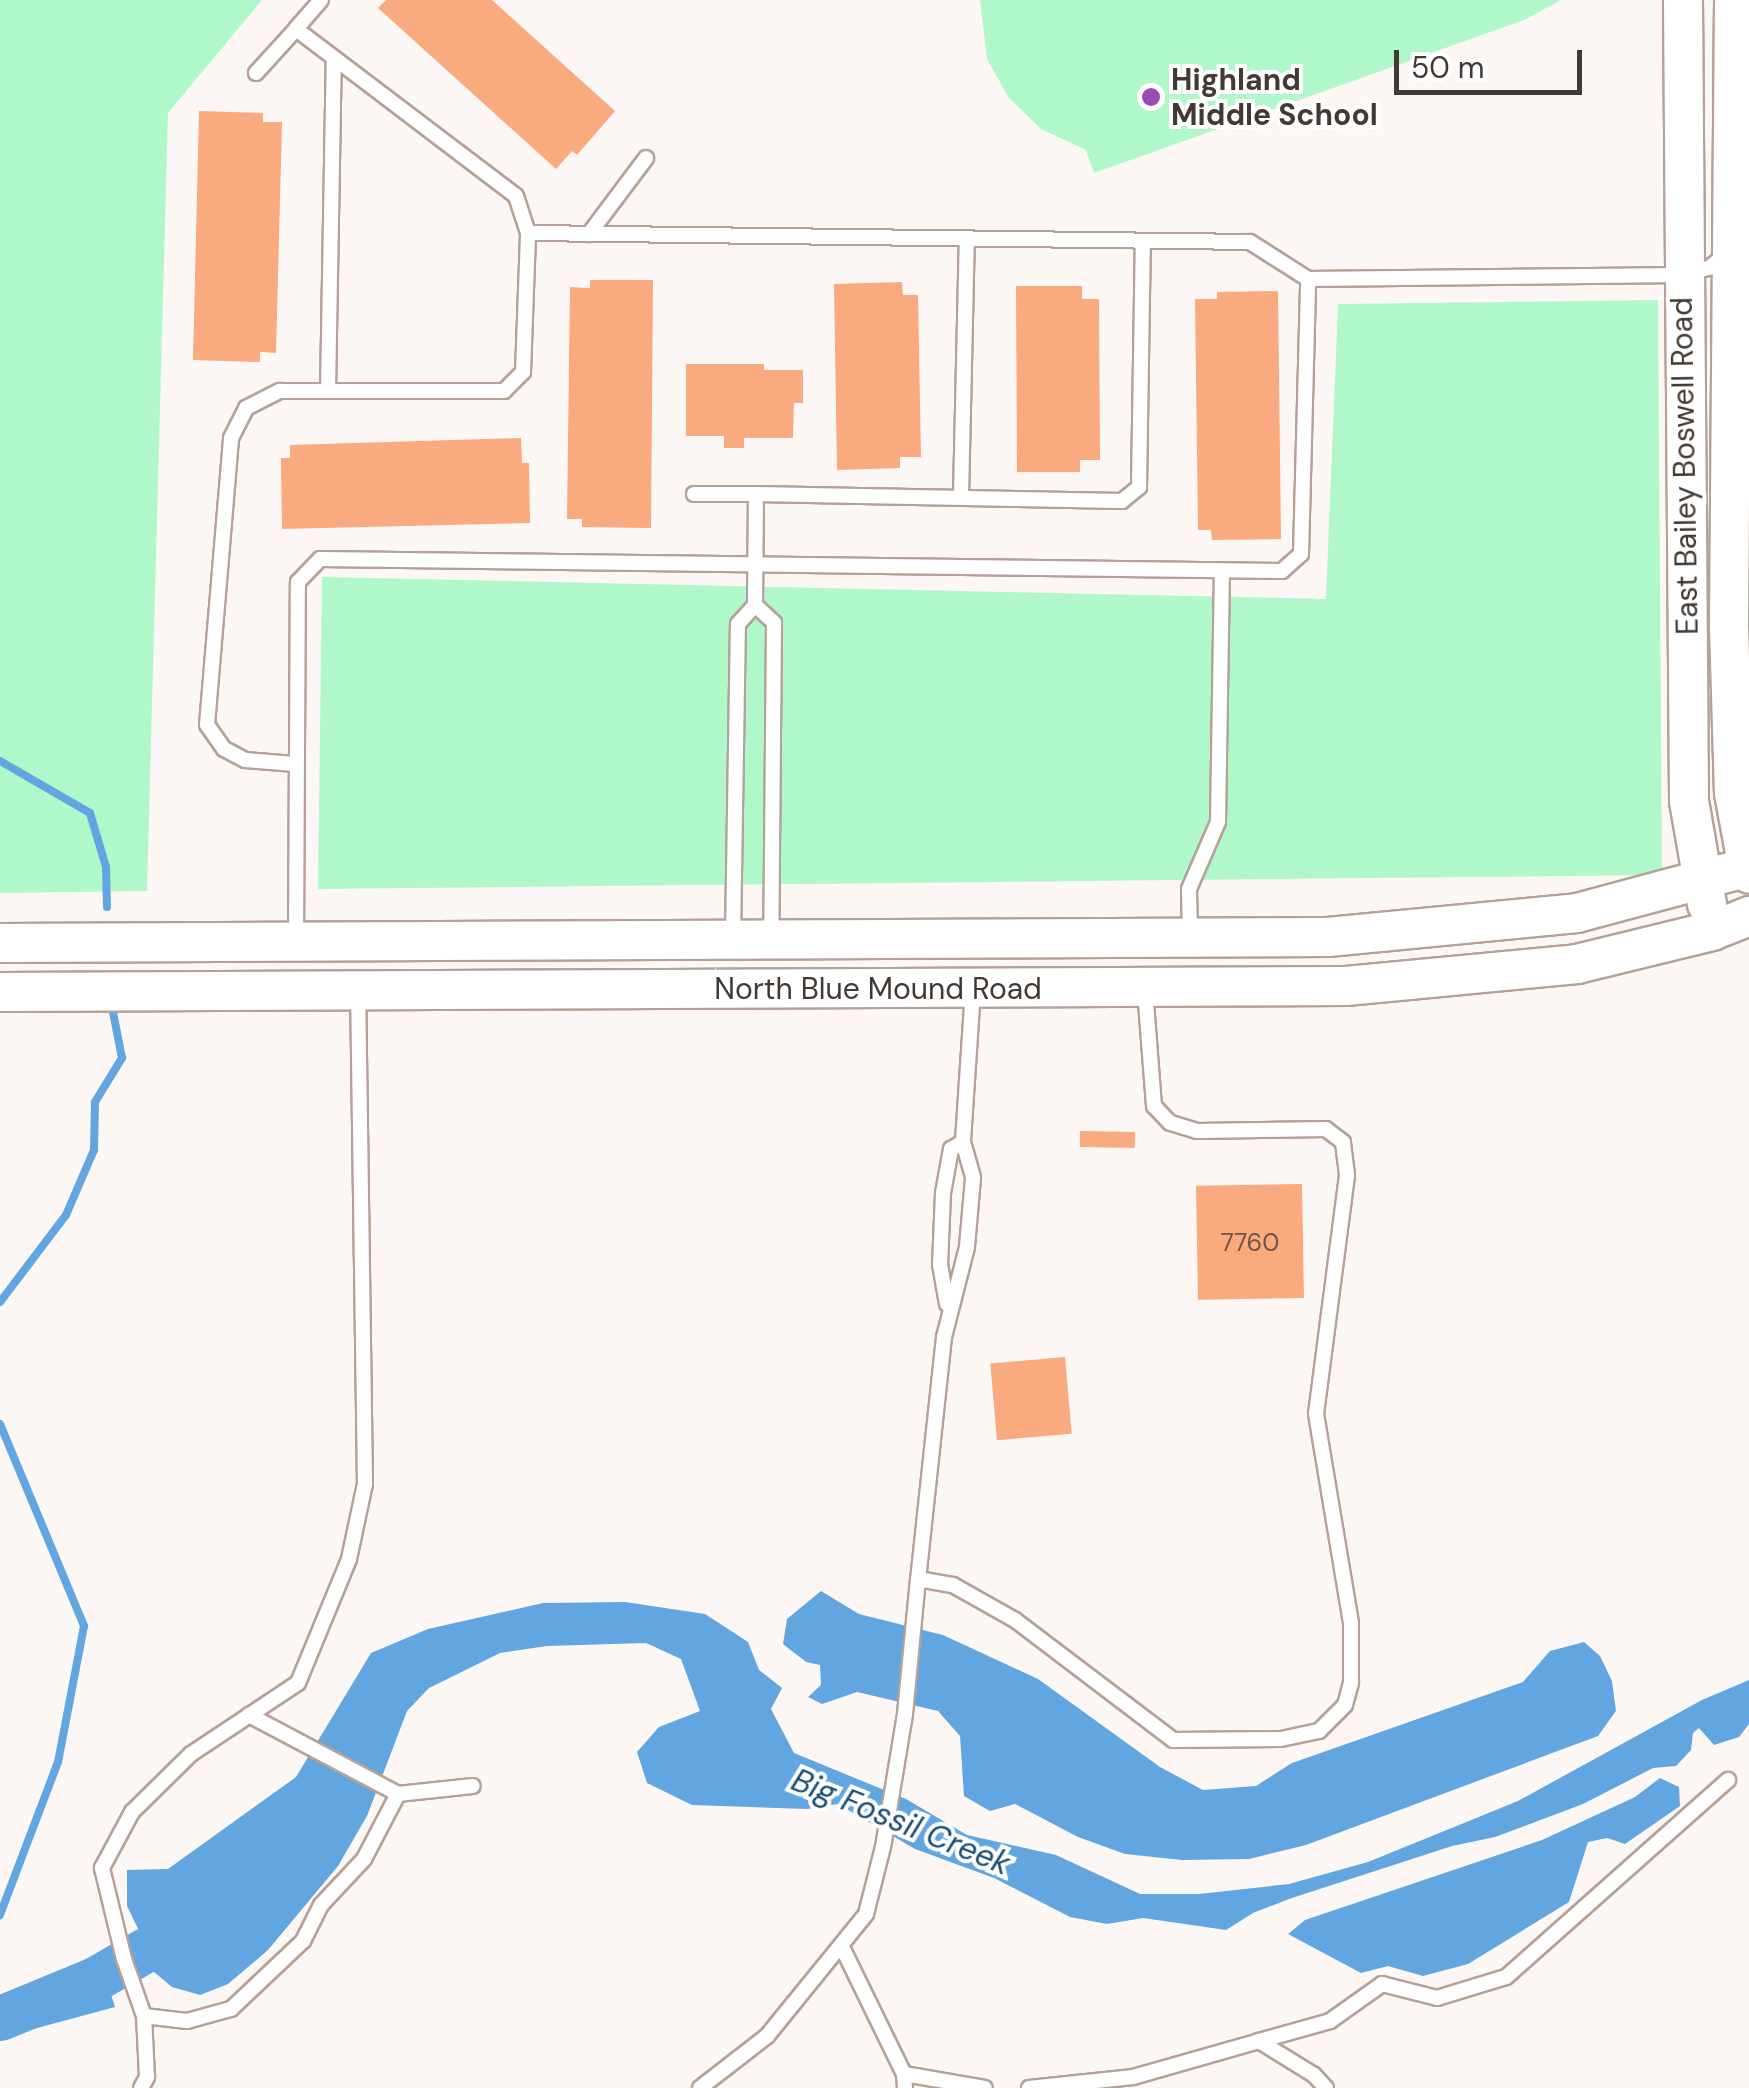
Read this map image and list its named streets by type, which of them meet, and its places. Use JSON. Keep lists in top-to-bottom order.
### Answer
{
  "streets": {
    "main road": ["East Bailey Boswell Road", "North Blue Mound Road"]
  },
  "crossings": [
    ["East Bailey Boswell Road", "North Blue Mound Road"]
  ],
  "water": ["Big Fossil Creek"],
  "places": ["Highland Middle School"],
  "house_numbers": ["7760"],
  "scale_bar": "50 m"
}
